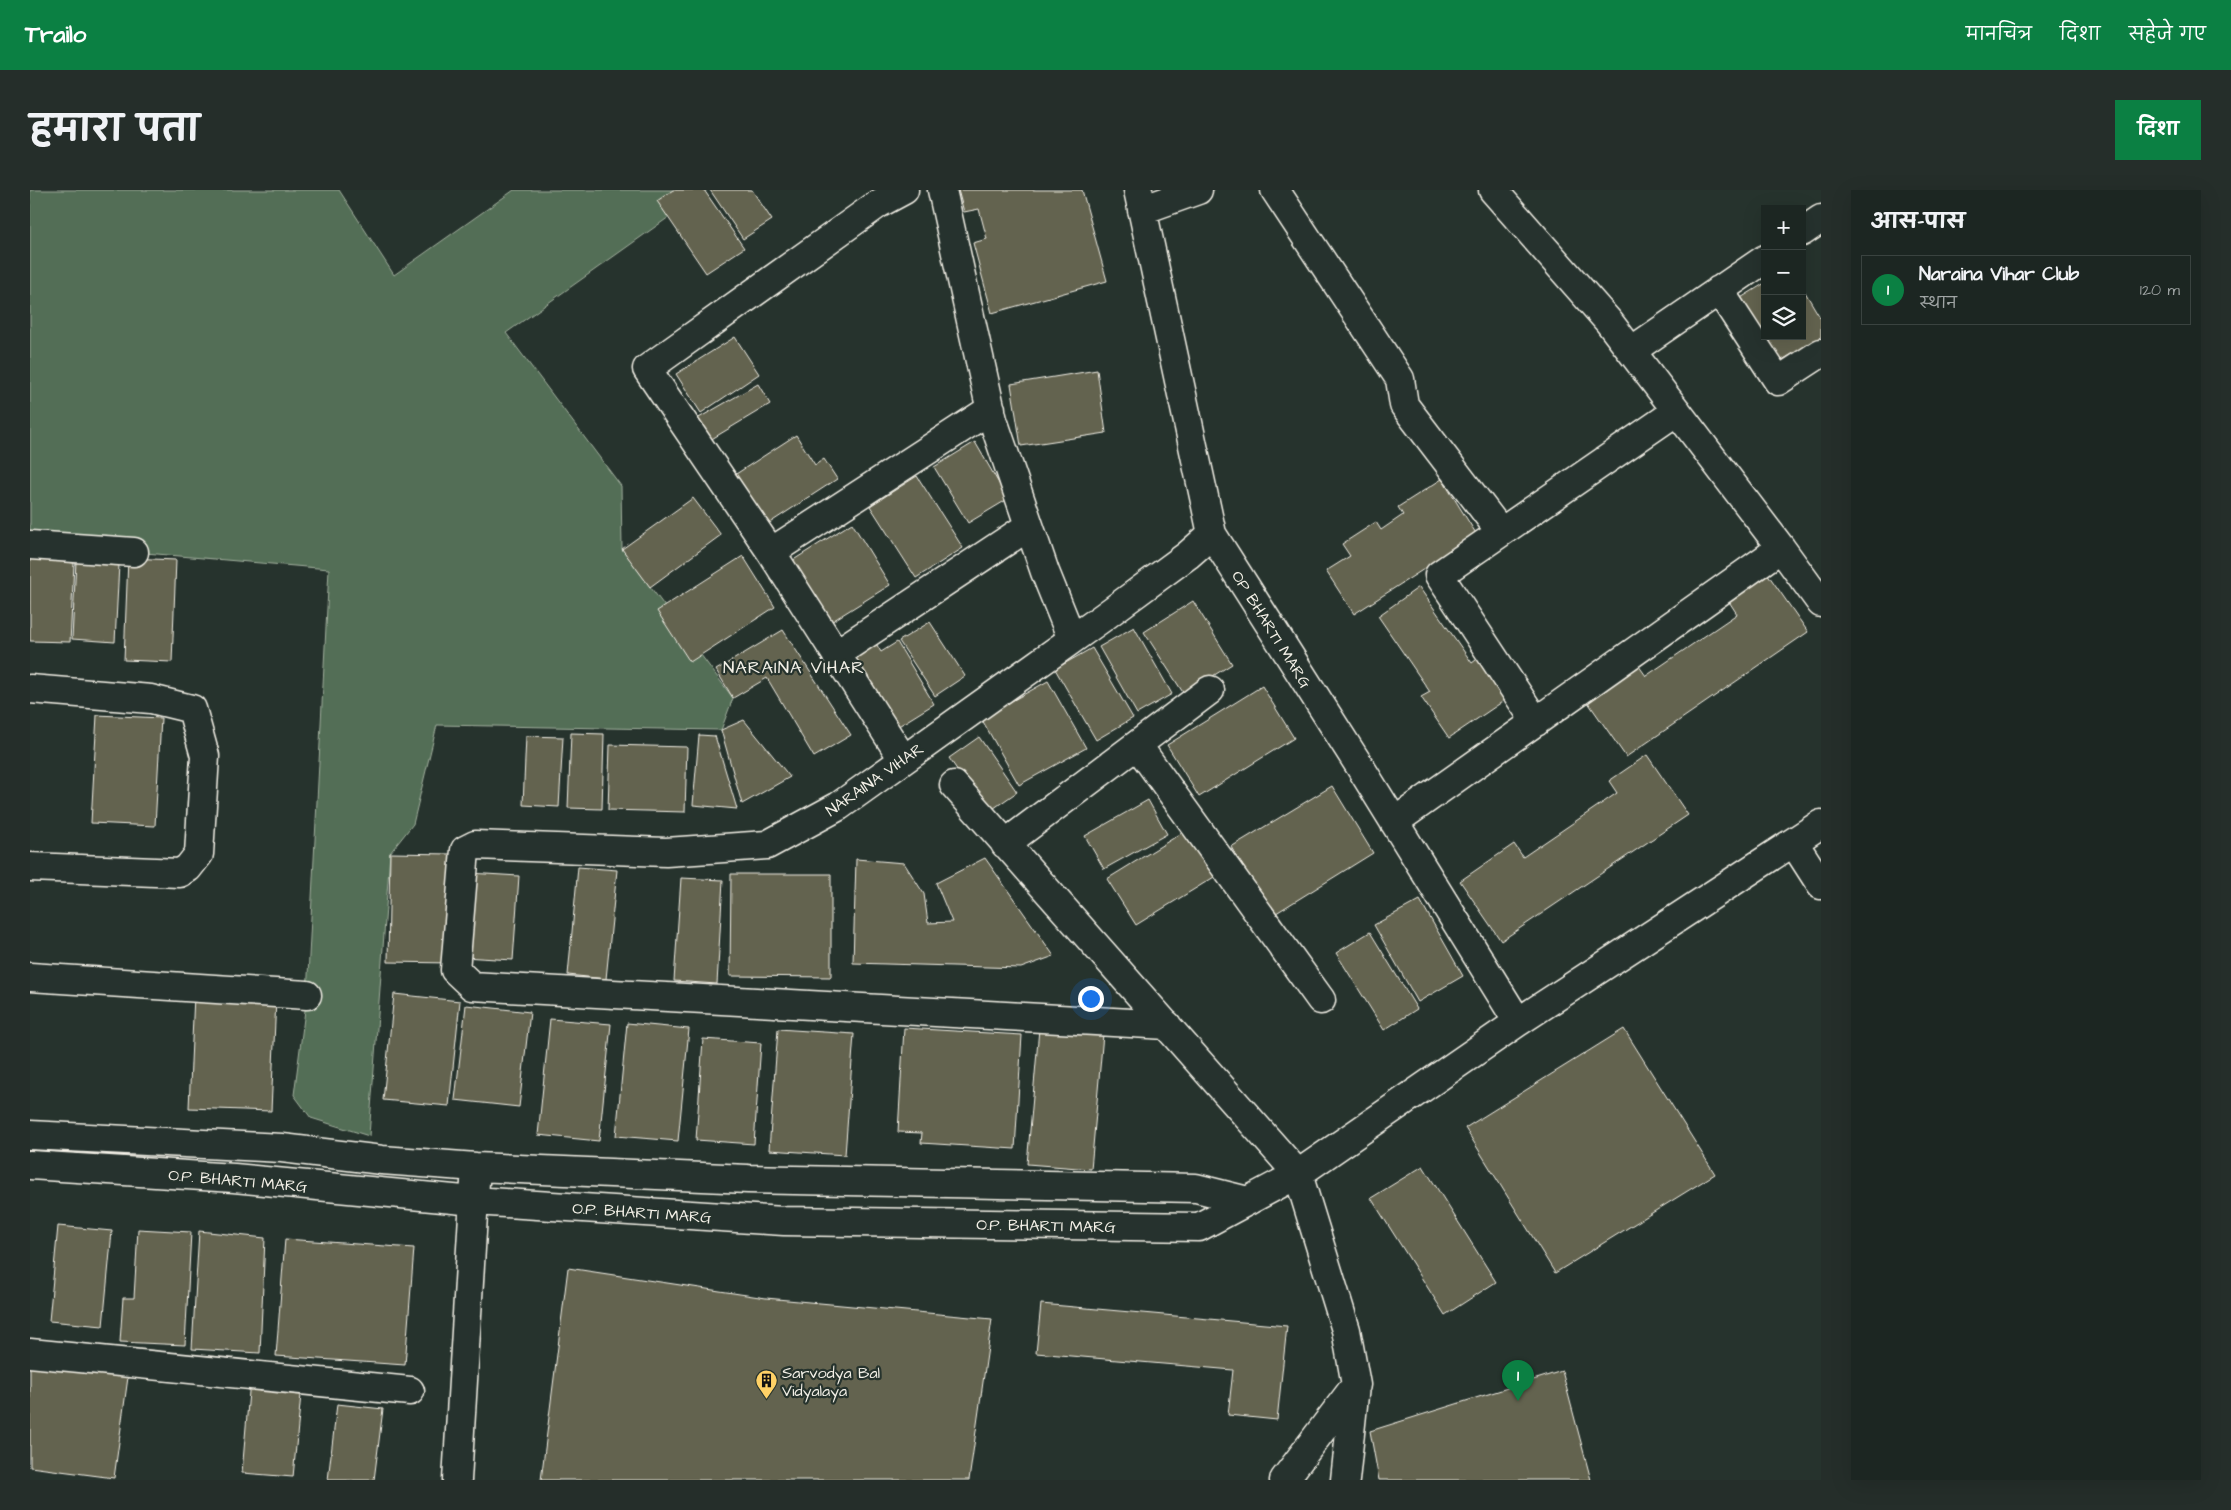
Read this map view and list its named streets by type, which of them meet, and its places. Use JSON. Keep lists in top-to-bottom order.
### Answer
{
  "streets": {
    "street": ["OP BHARTI MARG", "NARAINA VIHAR", "O.P. BHARTI MARG"]
  },
  "crossings": [
    ["OP BHARTI MARG", "NARAINA VIHAR"],
    ["OP BHARTI MARG", "O.P. BHARTI MARG"]
  ],
  "districts": ["NARAINA VIHAR"],
  "places": {
    "building": ["Sarvodya Bal Vidyalaya"]
  },
  "page": {
    "header": "Trailo",
    "nav": ["मानचित्र", "दिशा", "सहेजे गए"],
    "title": "हमारा पता",
    "buttons": "दिशा",
    "heading": "आस-पास",
    "map_buttons": ["+", "−"],
    "list": [
      {
        "mark": "1",
        "name": "Naraina Vihar Club",
        "note": "स्थान",
        "value": "120 m"
      }
    ],
    "pins": "1"
  }
}
